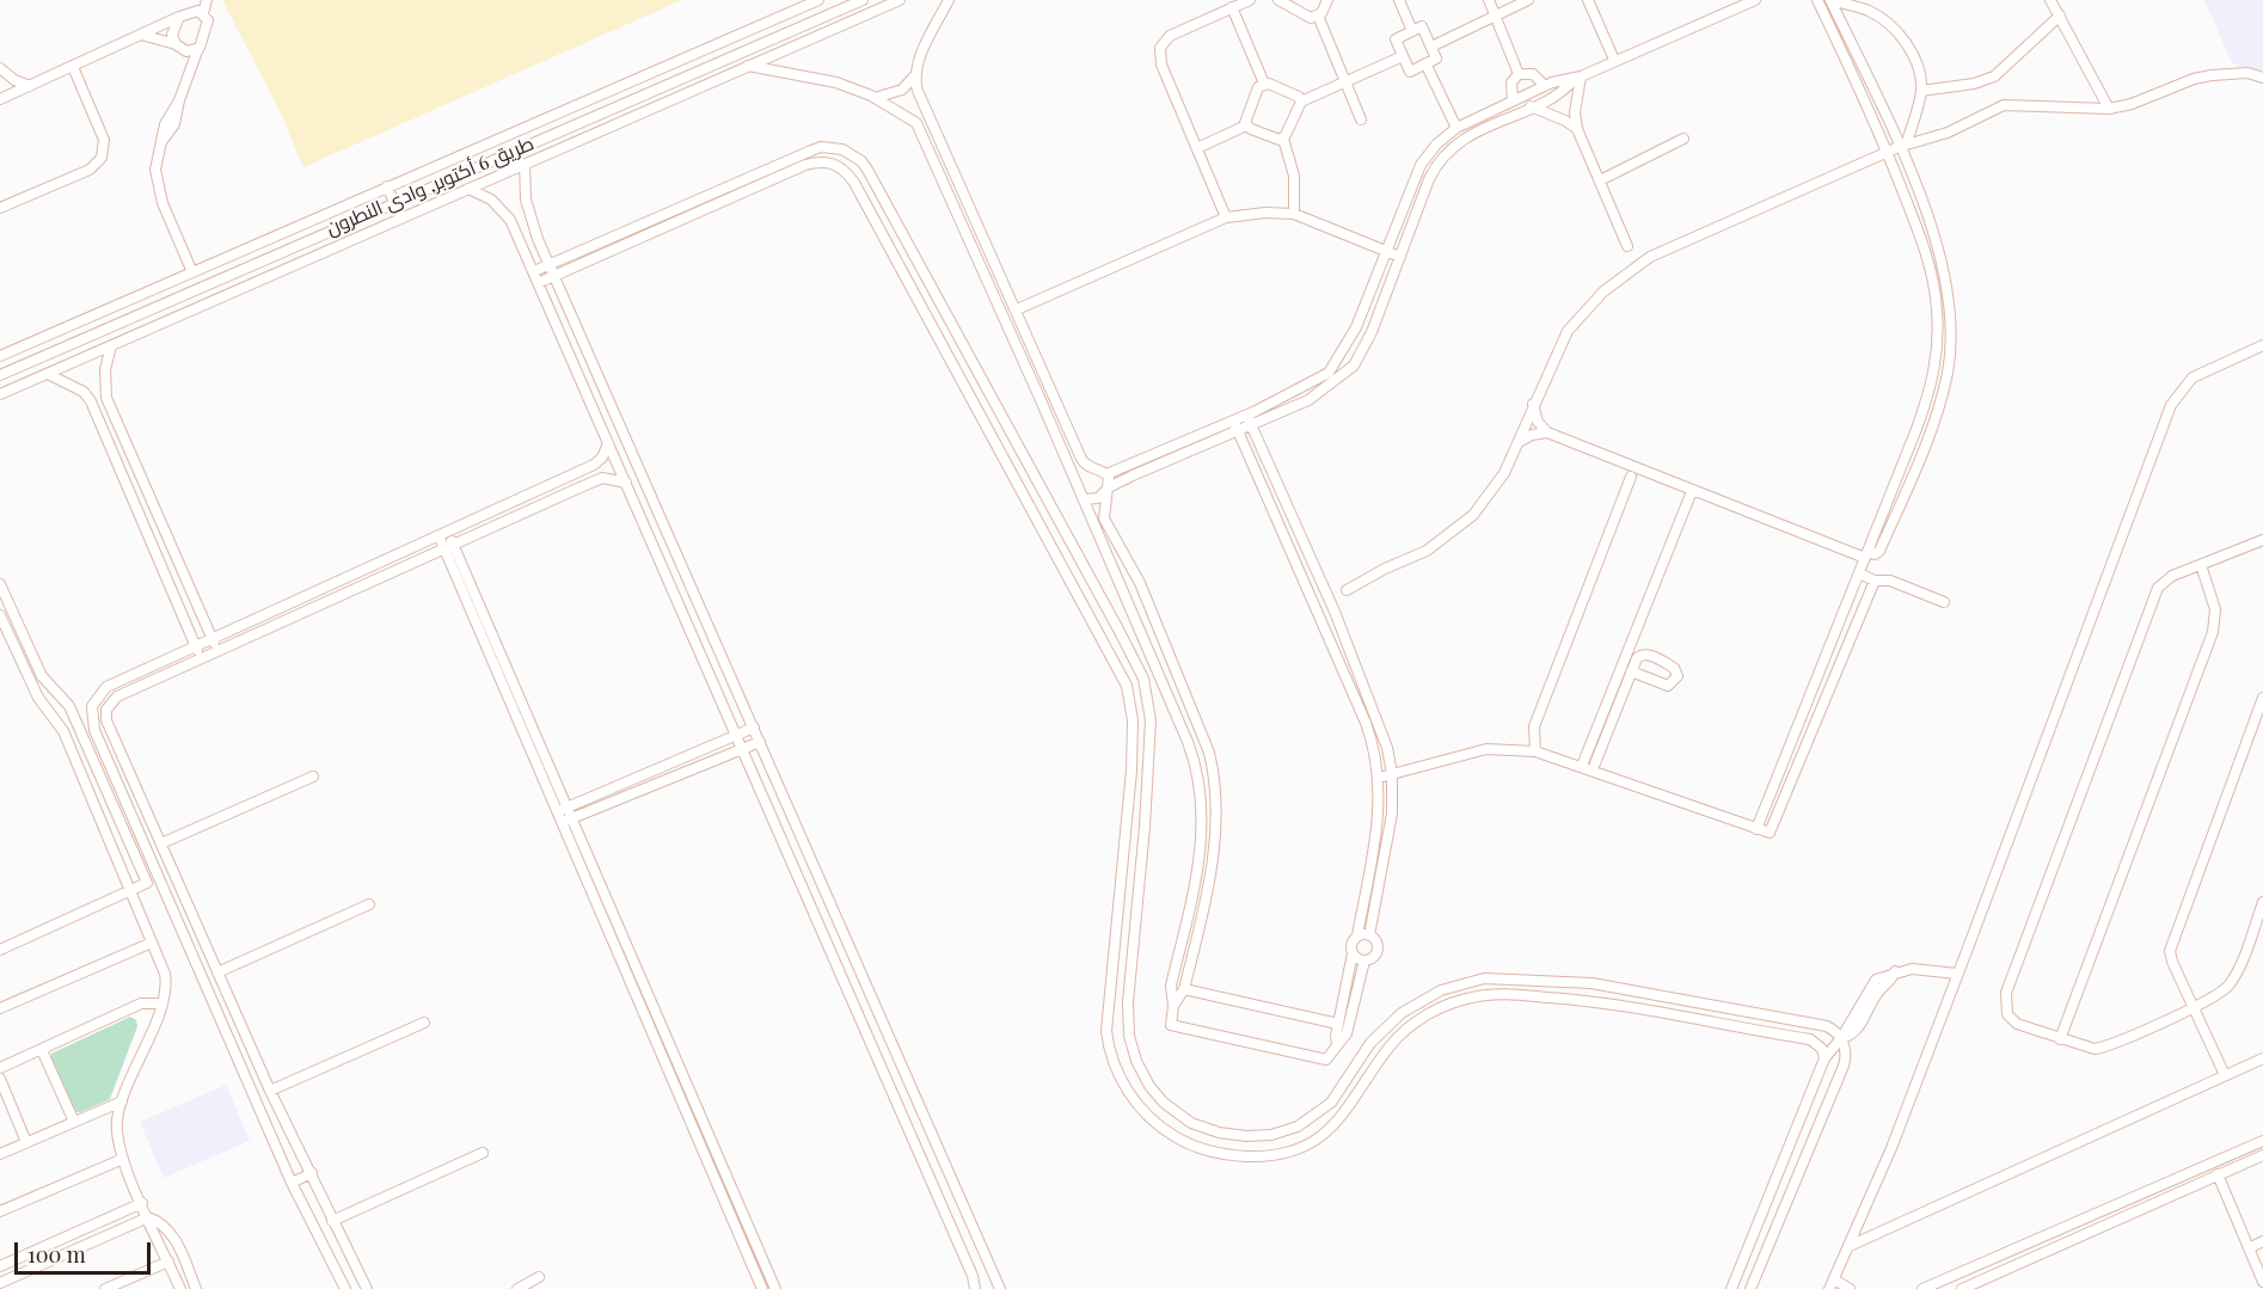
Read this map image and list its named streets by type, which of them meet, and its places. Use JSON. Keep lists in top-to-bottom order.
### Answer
{
  "streets": {
    "street": ["طريق 6 أكتوبر, وادى النطرون"]
  },
  "scale_bar": "100 m"
}
